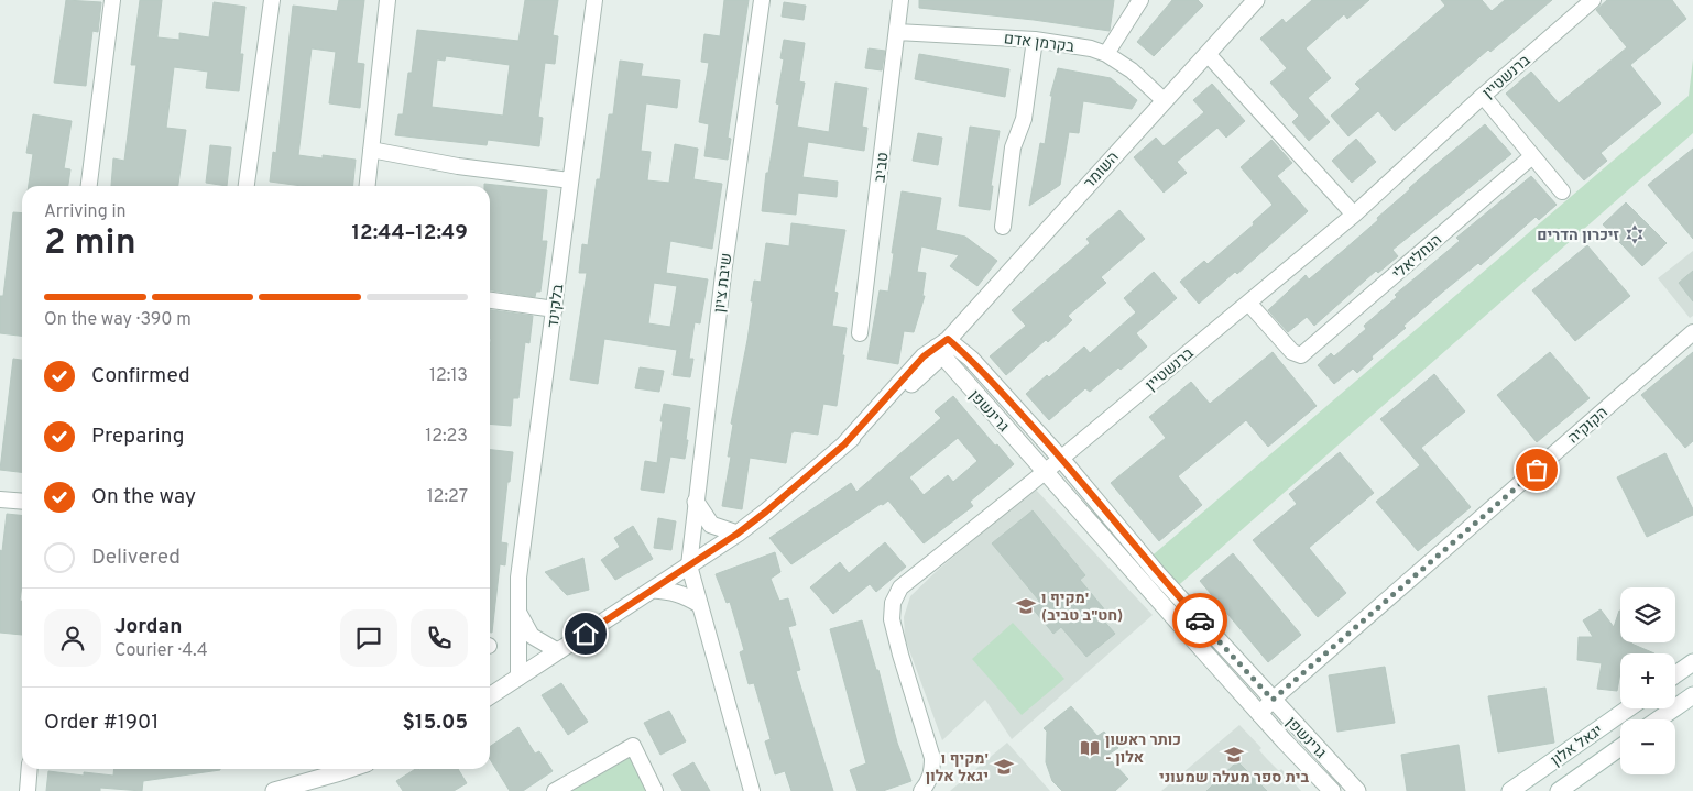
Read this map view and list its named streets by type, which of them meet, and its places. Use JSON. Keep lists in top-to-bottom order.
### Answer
{
  "streets": {
    "street": [
      "בקרמן אדם",
      "ברנשטיין",
      "טביב",
      "השומר",
      "הנחליאלי",
      "שיבת ציון",
      "בלקינד",
      "גרינשפן",
      "הקוקיה",
      "יגאל אלון"
    ]
  },
  "crossings": [
    ["בקרמן אדם", "טביב"],
    ["בקרמן אדם", "השומר"],
    ["ברנשטיין", "הנחליאלי"],
    ["ברנשטיין", "גרינשפן"],
    ["השומר", "שיבת ציון"],
    ["השומר", "בלקינד"],
    ["השומר", "גרינשפן"],
    ["גרינשפן", "הקוקיה"]
  ],
  "places": {
    "synagogue": ["זיכרון הדרים"],
    "school or university": ["מקיף ו' (חט\"ב טביב)", "בית ספר מעלה שמעוני", "מקיף ו' יגאל אלון"],
    "library": ["כותר ראשון - אלון"]
  },
  "page": {
    "heading": ["2 min", "Arriving in", "12:44–12:49"],
    "panel": [
      "Jordan",
      "Courier · 4.4",
      "Order #1901",
      "$15.05"
    ],
    "bar": "On the way · 390 m",
    "list": [
      ["Confirmed", "12:13"],
      ["Preparing", "12:23"],
      ["On the way", "12:27"],
      "Delivered"
    ],
    "map_buttons": ["+", "−"]
  }
}
